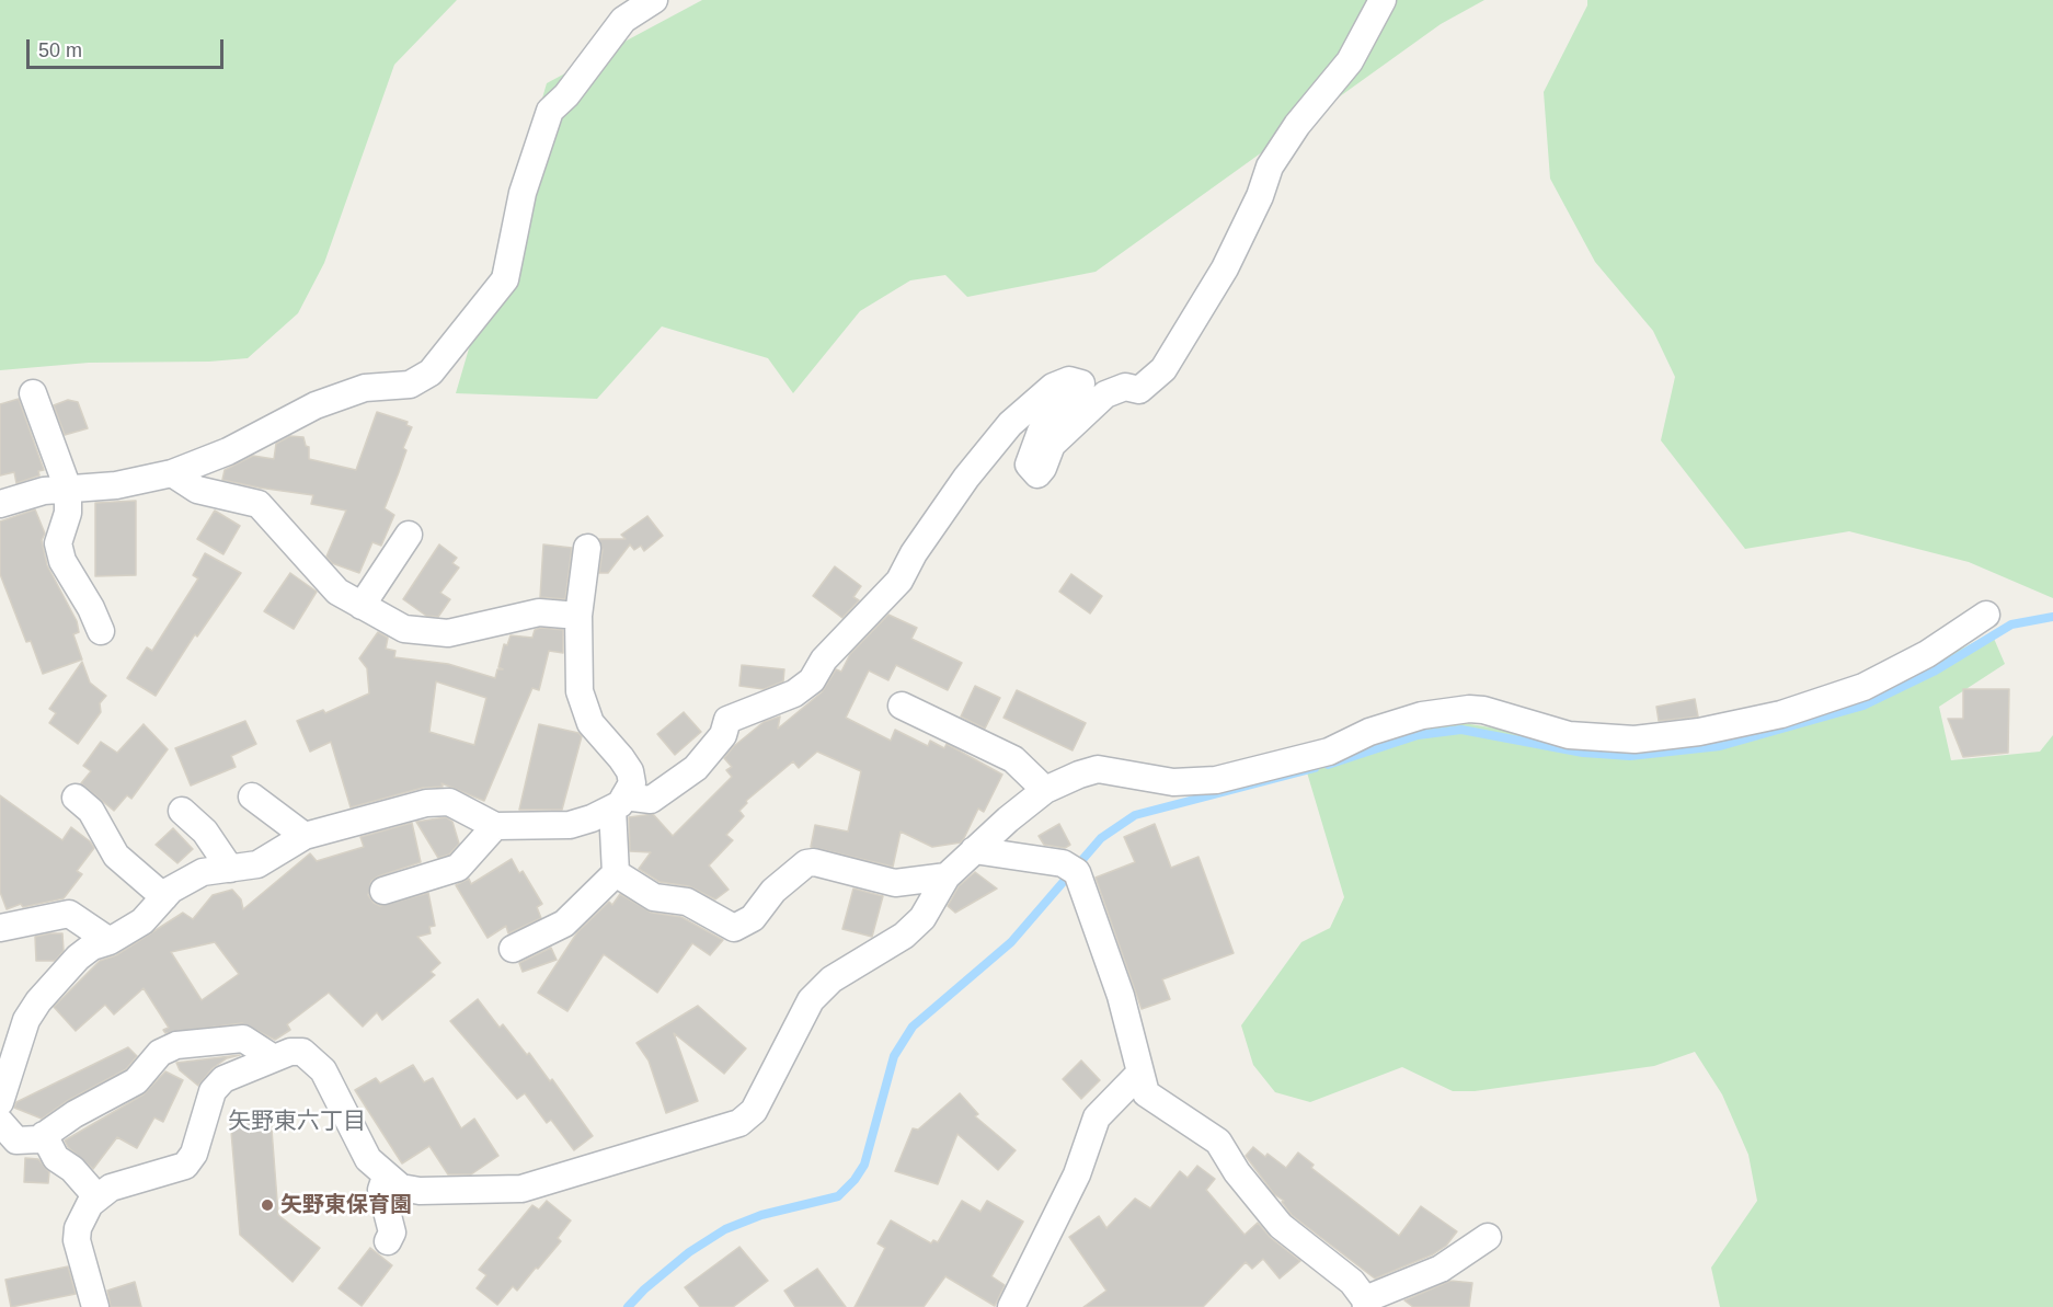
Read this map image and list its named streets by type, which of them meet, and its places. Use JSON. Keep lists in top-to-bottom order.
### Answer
{
  "districts": ["矢野東六丁目"],
  "places": ["矢野東保育園"],
  "scale_bar": "50 m"
}
